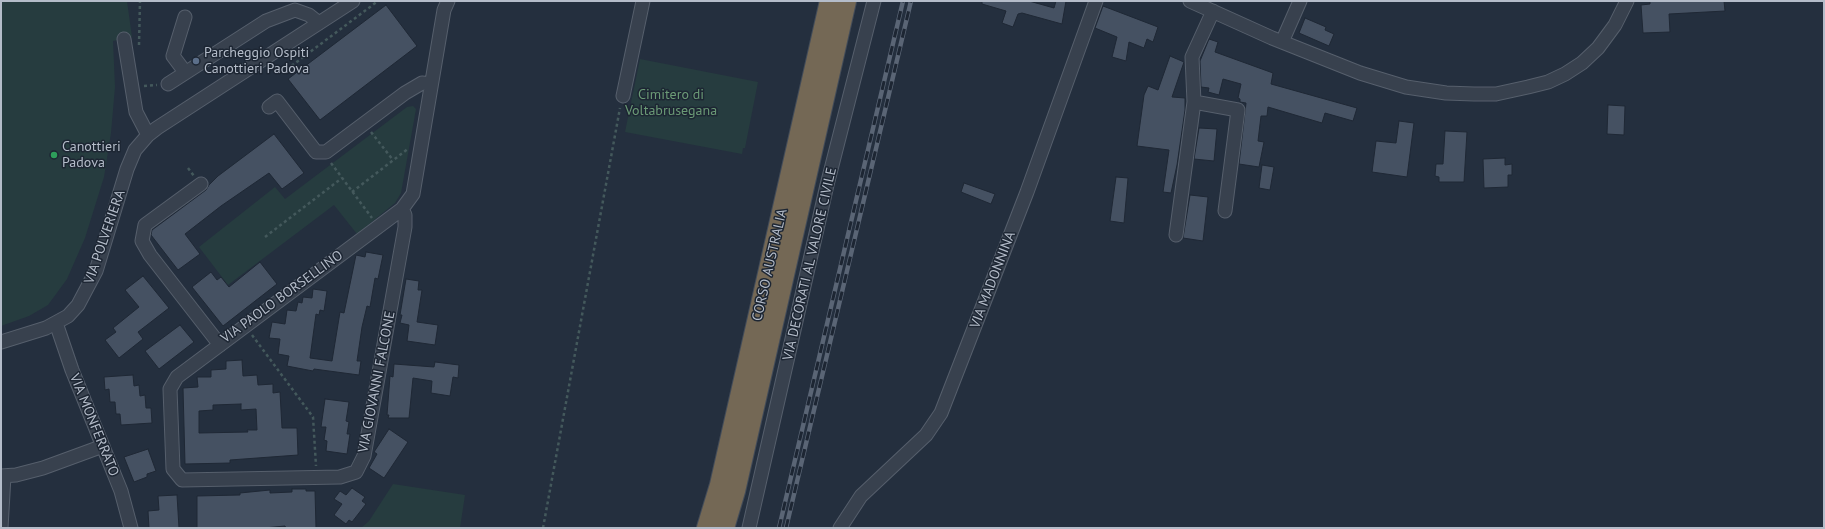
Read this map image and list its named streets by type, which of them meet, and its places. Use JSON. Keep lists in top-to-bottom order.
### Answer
{
  "streets": {
    "highway": ["CORSO AUSTRALIA"],
    "street": [
      "VIA POLVERIERA",
      "VIA DECORATI AL VALORE CIVILE",
      "VIA MADONNINA",
      "VIA PAOLO BORSELLINO",
      "VIA GIOVANNI FALCONE",
      "VIA MONFERRATO"
    ]
  },
  "crossings": [
    ["VIA POLVERIERA", "VIA MONFERRATO"],
    ["VIA PAOLO BORSELLINO", "VIA GIOVANNI FALCONE"]
  ],
  "parks": ["Cimitero di Voltabrusegana"],
  "places": ["Parcheggio Ospiti Canottieri Padova", "Canottieri Padova"]
}
